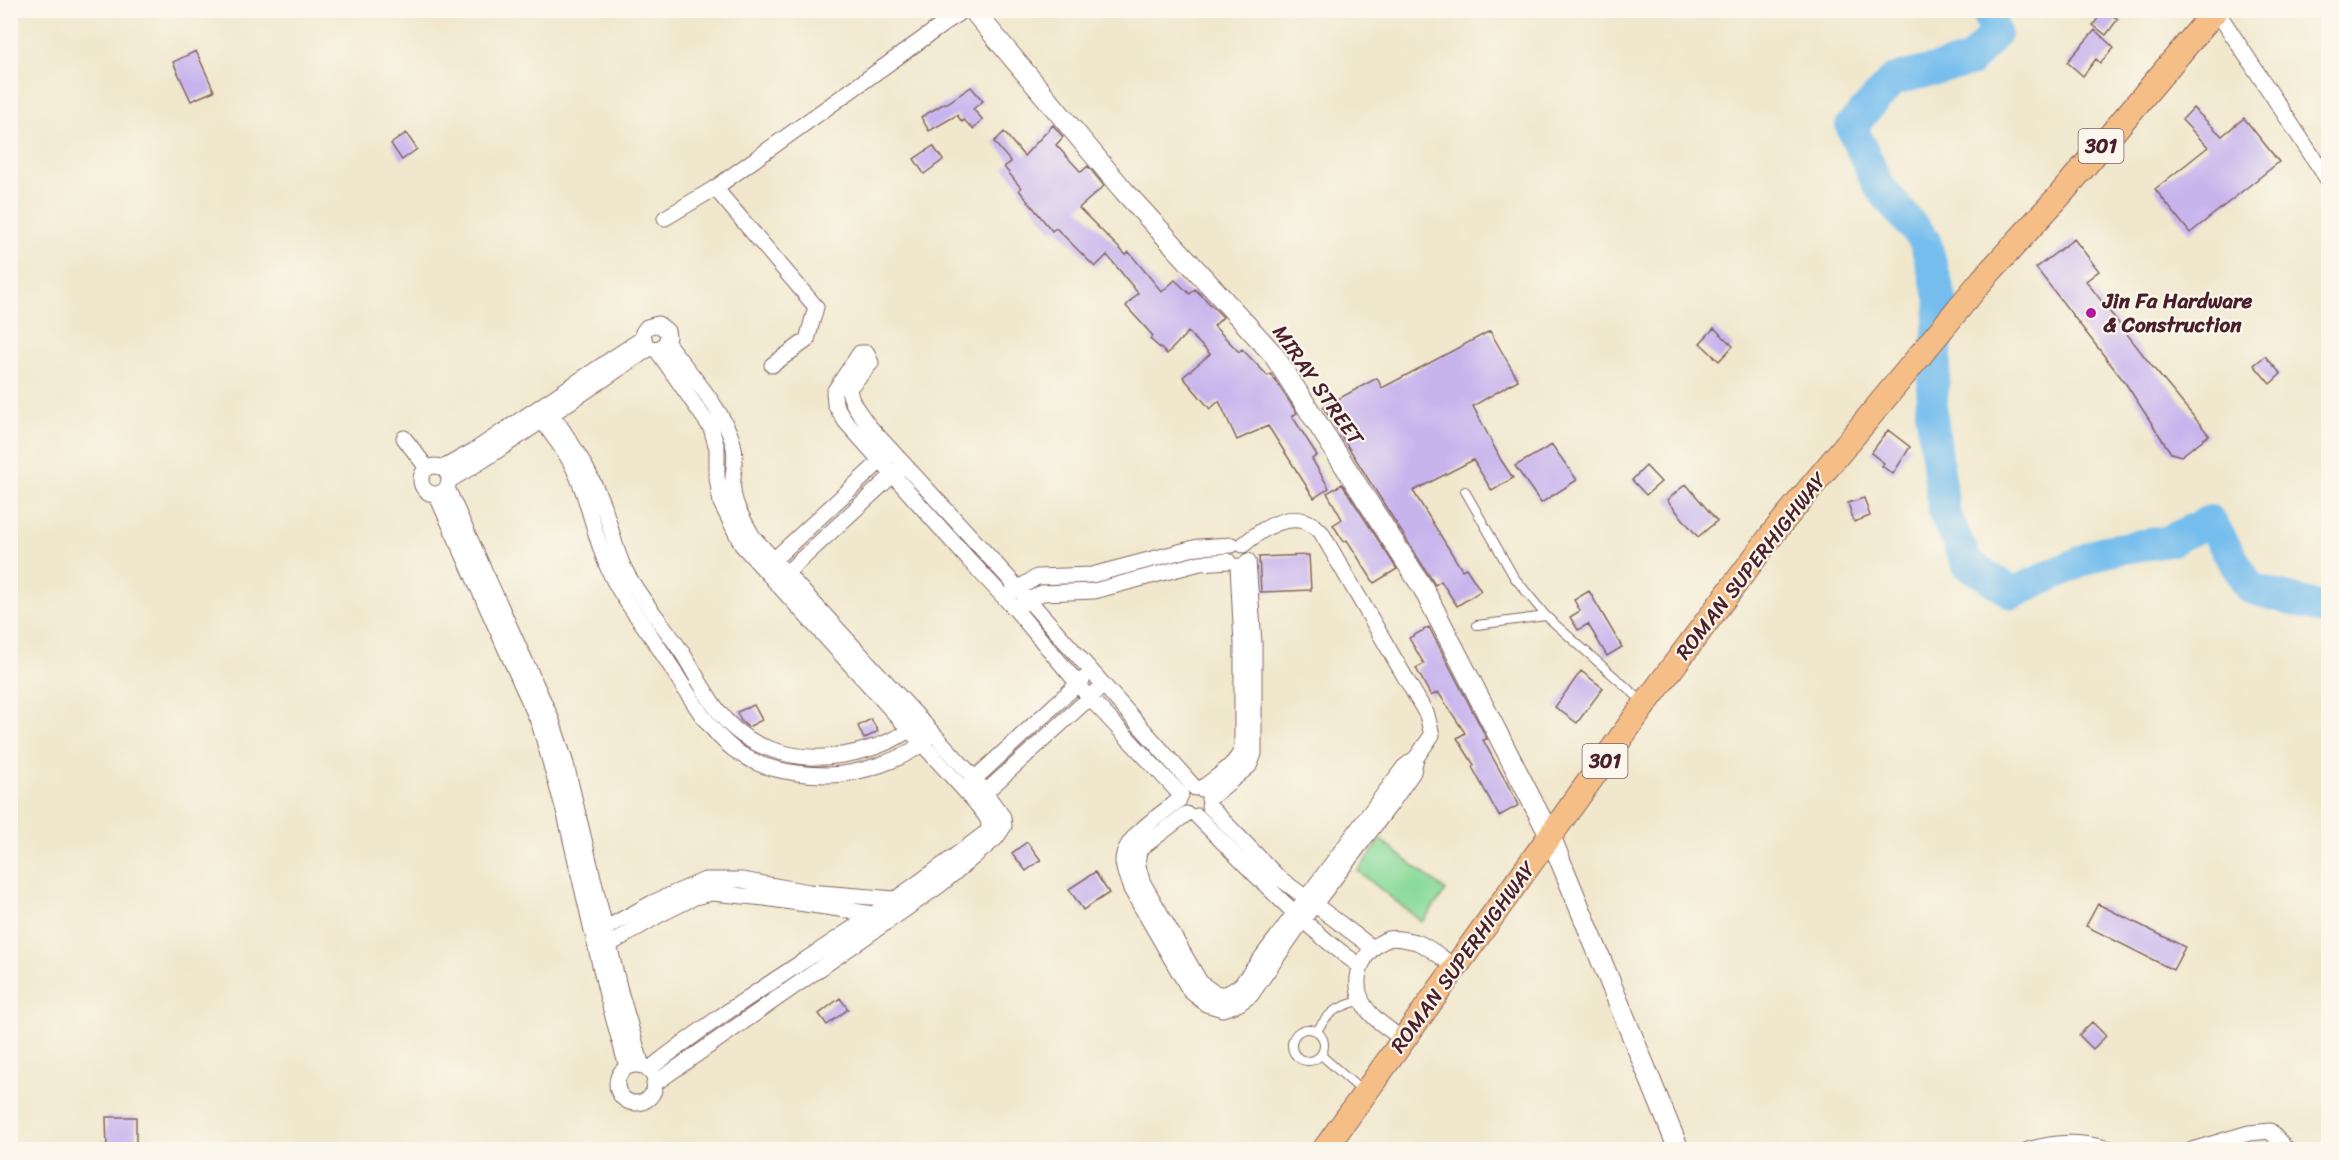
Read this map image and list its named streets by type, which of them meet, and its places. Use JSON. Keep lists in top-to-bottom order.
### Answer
{
  "streets": {
    "main road": ["301", "ROMAN SUPERHIGHWAY"],
    "street": ["MIRAY STREET"]
  },
  "crossings": [
    ["MIRAY STREET", "ROMAN SUPERHIGHWAY"]
  ],
  "places": ["Jin Fa Hardware & Construction"]
}
